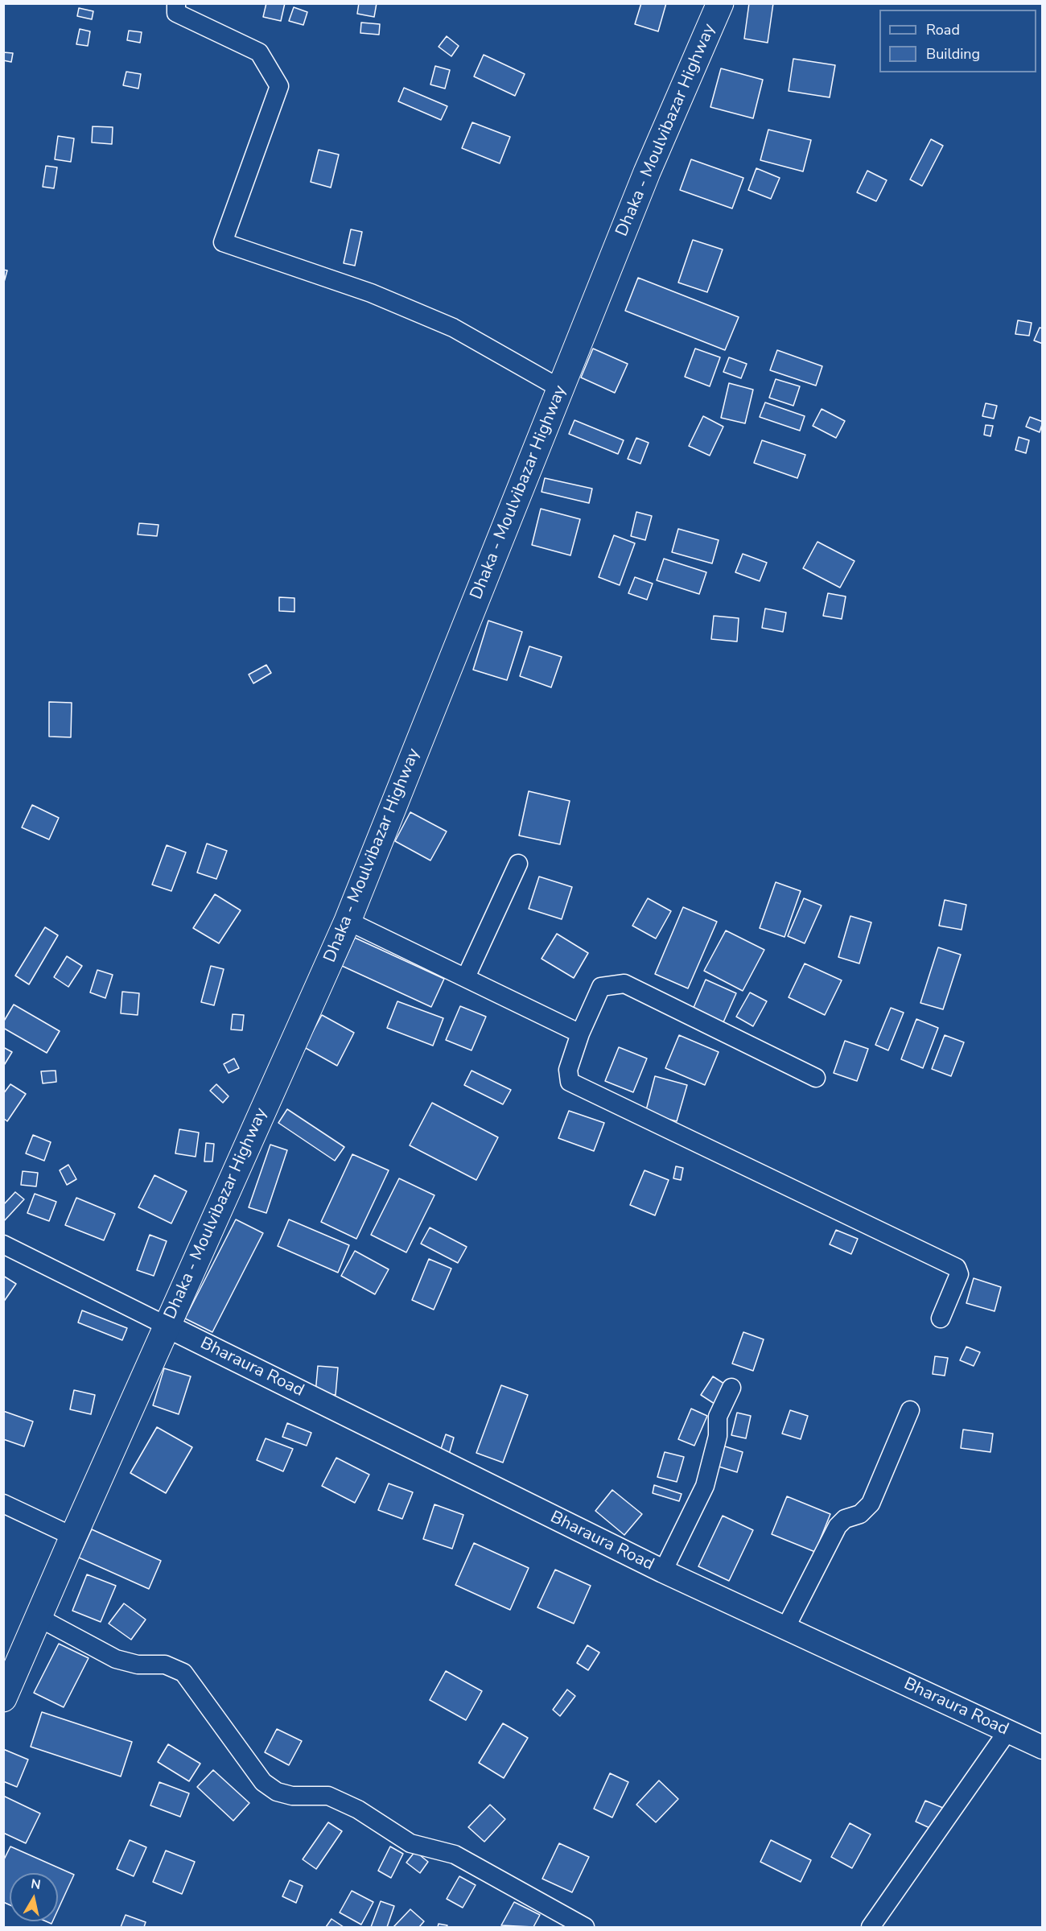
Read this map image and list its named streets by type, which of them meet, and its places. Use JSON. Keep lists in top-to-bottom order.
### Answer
{
  "streets": {
    "highway": ["Dhaka - Moulvibazar Highway"],
    "main road": ["Bharaura Road"]
  },
  "crossings": [
    ["Dhaka - Moulvibazar Highway", "Bharaura Road"]
  ],
  "legend": ["Road", "Building"],
  "north": "top"
}
